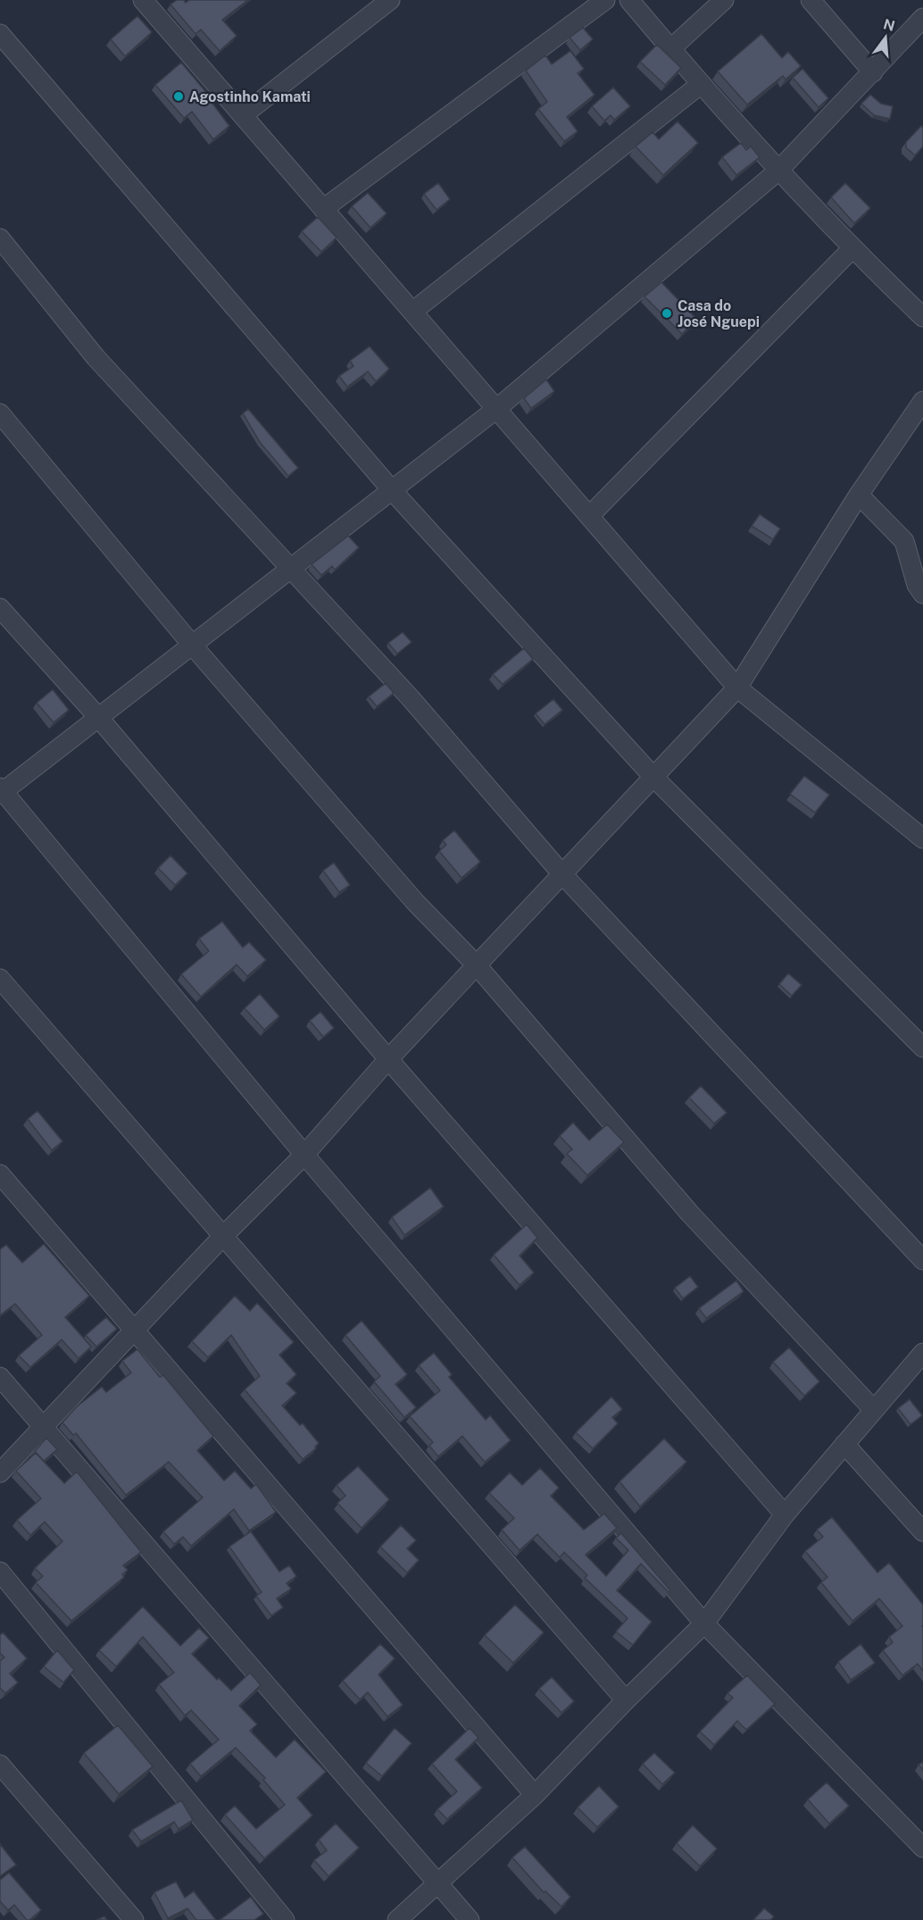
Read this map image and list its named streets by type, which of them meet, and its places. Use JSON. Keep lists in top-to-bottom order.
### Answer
{
  "places": ["Agostinho Kamati", "Casa do José Nguepi"],
  "north": "top"
}
